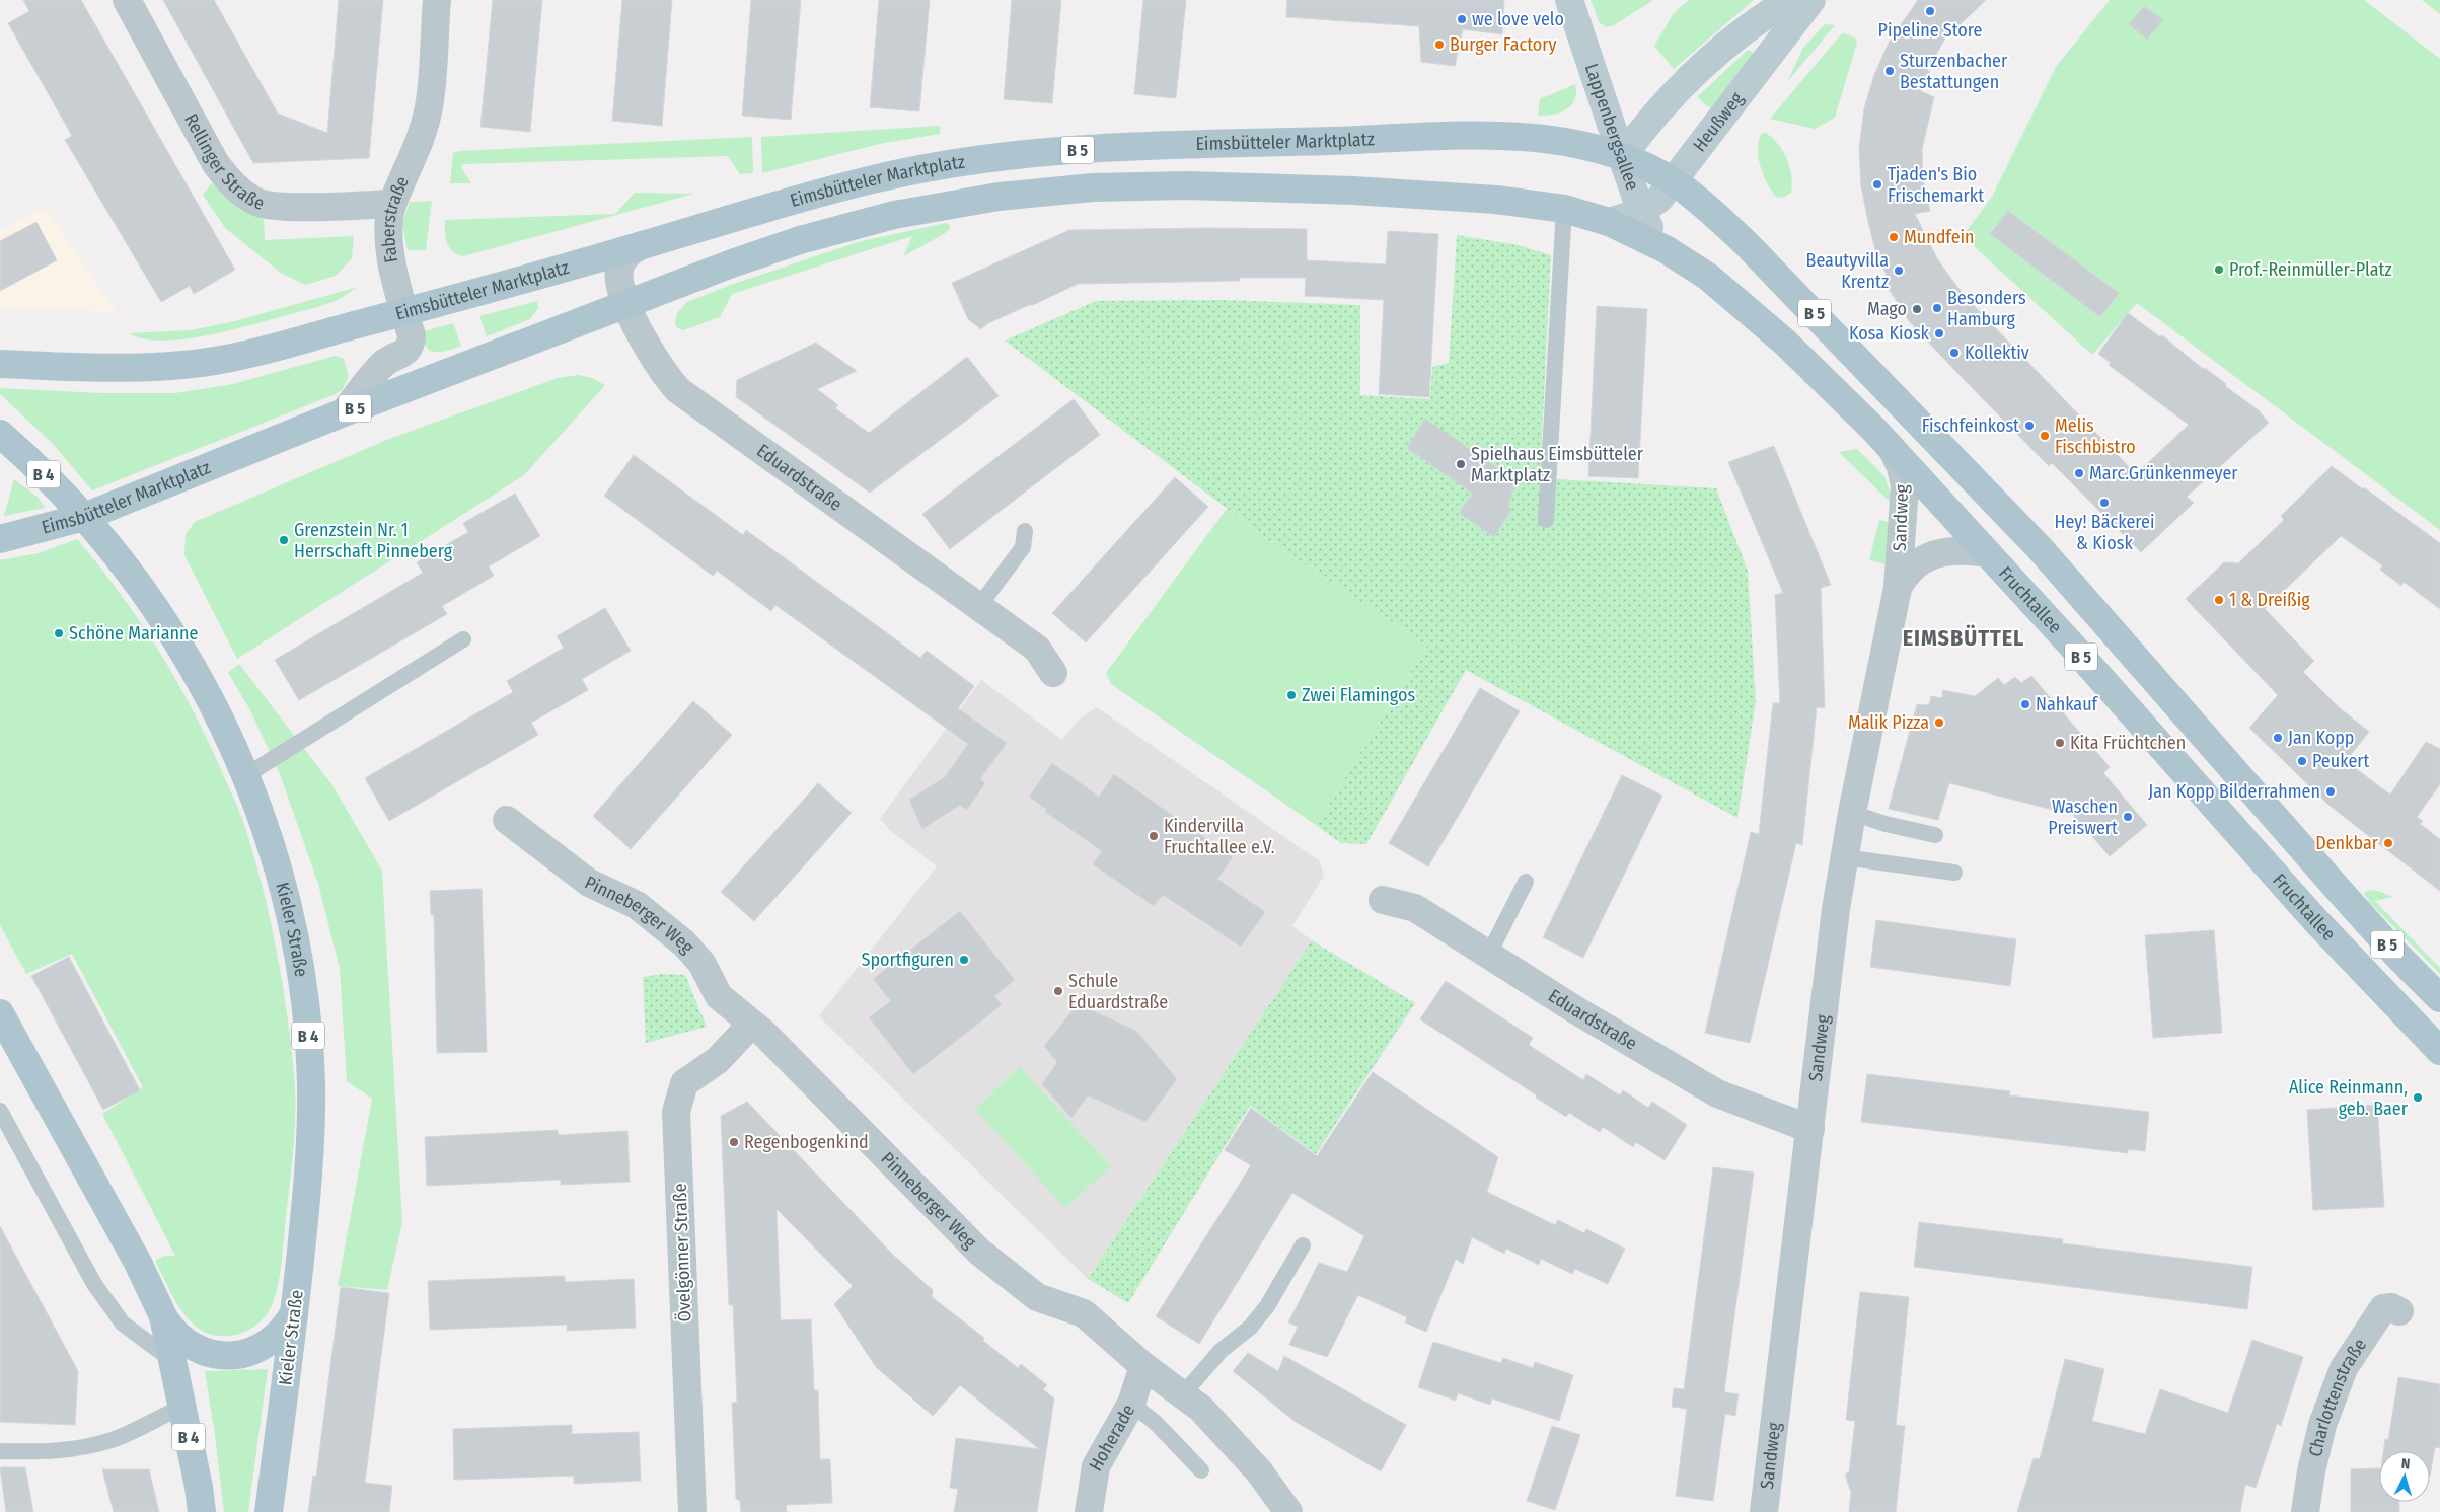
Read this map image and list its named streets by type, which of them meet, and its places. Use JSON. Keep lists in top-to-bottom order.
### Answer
{
  "streets": {
    "main road": [
      "Eimsbütteler Marktplatz",
      "B 5",
      "B 4",
      "Fruchtallee",
      "Kieler Straße"
    ],
    "street": [
      "Heußweg",
      "Lappenbergsallee",
      "Rellinger Straße",
      "Faberstraße",
      "Eduardstraße",
      "Sandweg",
      "Pinneberger Weg",
      "Övelgönner Straße",
      "Charlottenstraße",
      "Hoherade"
    ]
  },
  "crossings": [
    ["Heußweg", "Lappenbergsallee"],
    ["Heußweg", "Eimsbütteler Marktplatz"],
    ["Lappenbergsallee", "Eimsbütteler Marktplatz"],
    ["Eimsbütteler Marktplatz", "Faberstraße"],
    ["Eimsbütteler Marktplatz", "Eduardstraße"],
    ["Eimsbütteler Marktplatz", "Fruchtallee"],
    ["Eimsbütteler Marktplatz", "Kieler Straße"],
    ["Rellinger Straße", "Faberstraße"],
    ["B 4", "Kieler Straße"],
    ["Eduardstraße", "Sandweg"],
    ["Sandweg", "Fruchtallee"],
    ["Pinneberger Weg", "Övelgönner Straße"],
    ["Pinneberger Weg", "Hoherade"]
  ],
  "districts": ["EIMSBÜTTEL"],
  "places": [
    "Pipeline Store",
    "we love velo",
    "Burger Factory",
    "Sturzenbacher Bestattungen",
    "Tjaden's Bio Frischemarkt",
    "Mundfein",
    "Prof.-Reinmüller-Platz",
    "Beautyvilla Krentz",
    "Besonders Hamburg",
    "Mago",
    "Kosa Kiosk",
    "Kollektiv",
    "Fischfeinkost",
    "Melis Fischbistro",
    "Spielhaus Eimsbütteler Marktplatz",
    "Marc.Grünkenmeyer",
    "Hey! Bäckerei & Kiosk",
    "Grenzstein Nr. 1 Herrschaft Pinneberg",
    "1 & Dreißig",
    "Schöne Marianne",
    "Zwei Flamingos",
    "Nahkauf",
    "Malik Pizza",
    "Jan Kopp",
    "Kita Früchtchen",
    "Peukert",
    "Jan Kopp Bilderrahmen",
    "Waschen Preiswert",
    "Kindervilla Fruchtallee e.V.",
    "Denkbar",
    "Sportfiguren",
    "Schule Eduardstraße",
    "Alice Reinmann, geb. Baer",
    "Regenbogenkind"
  ],
  "north": "top"
}
